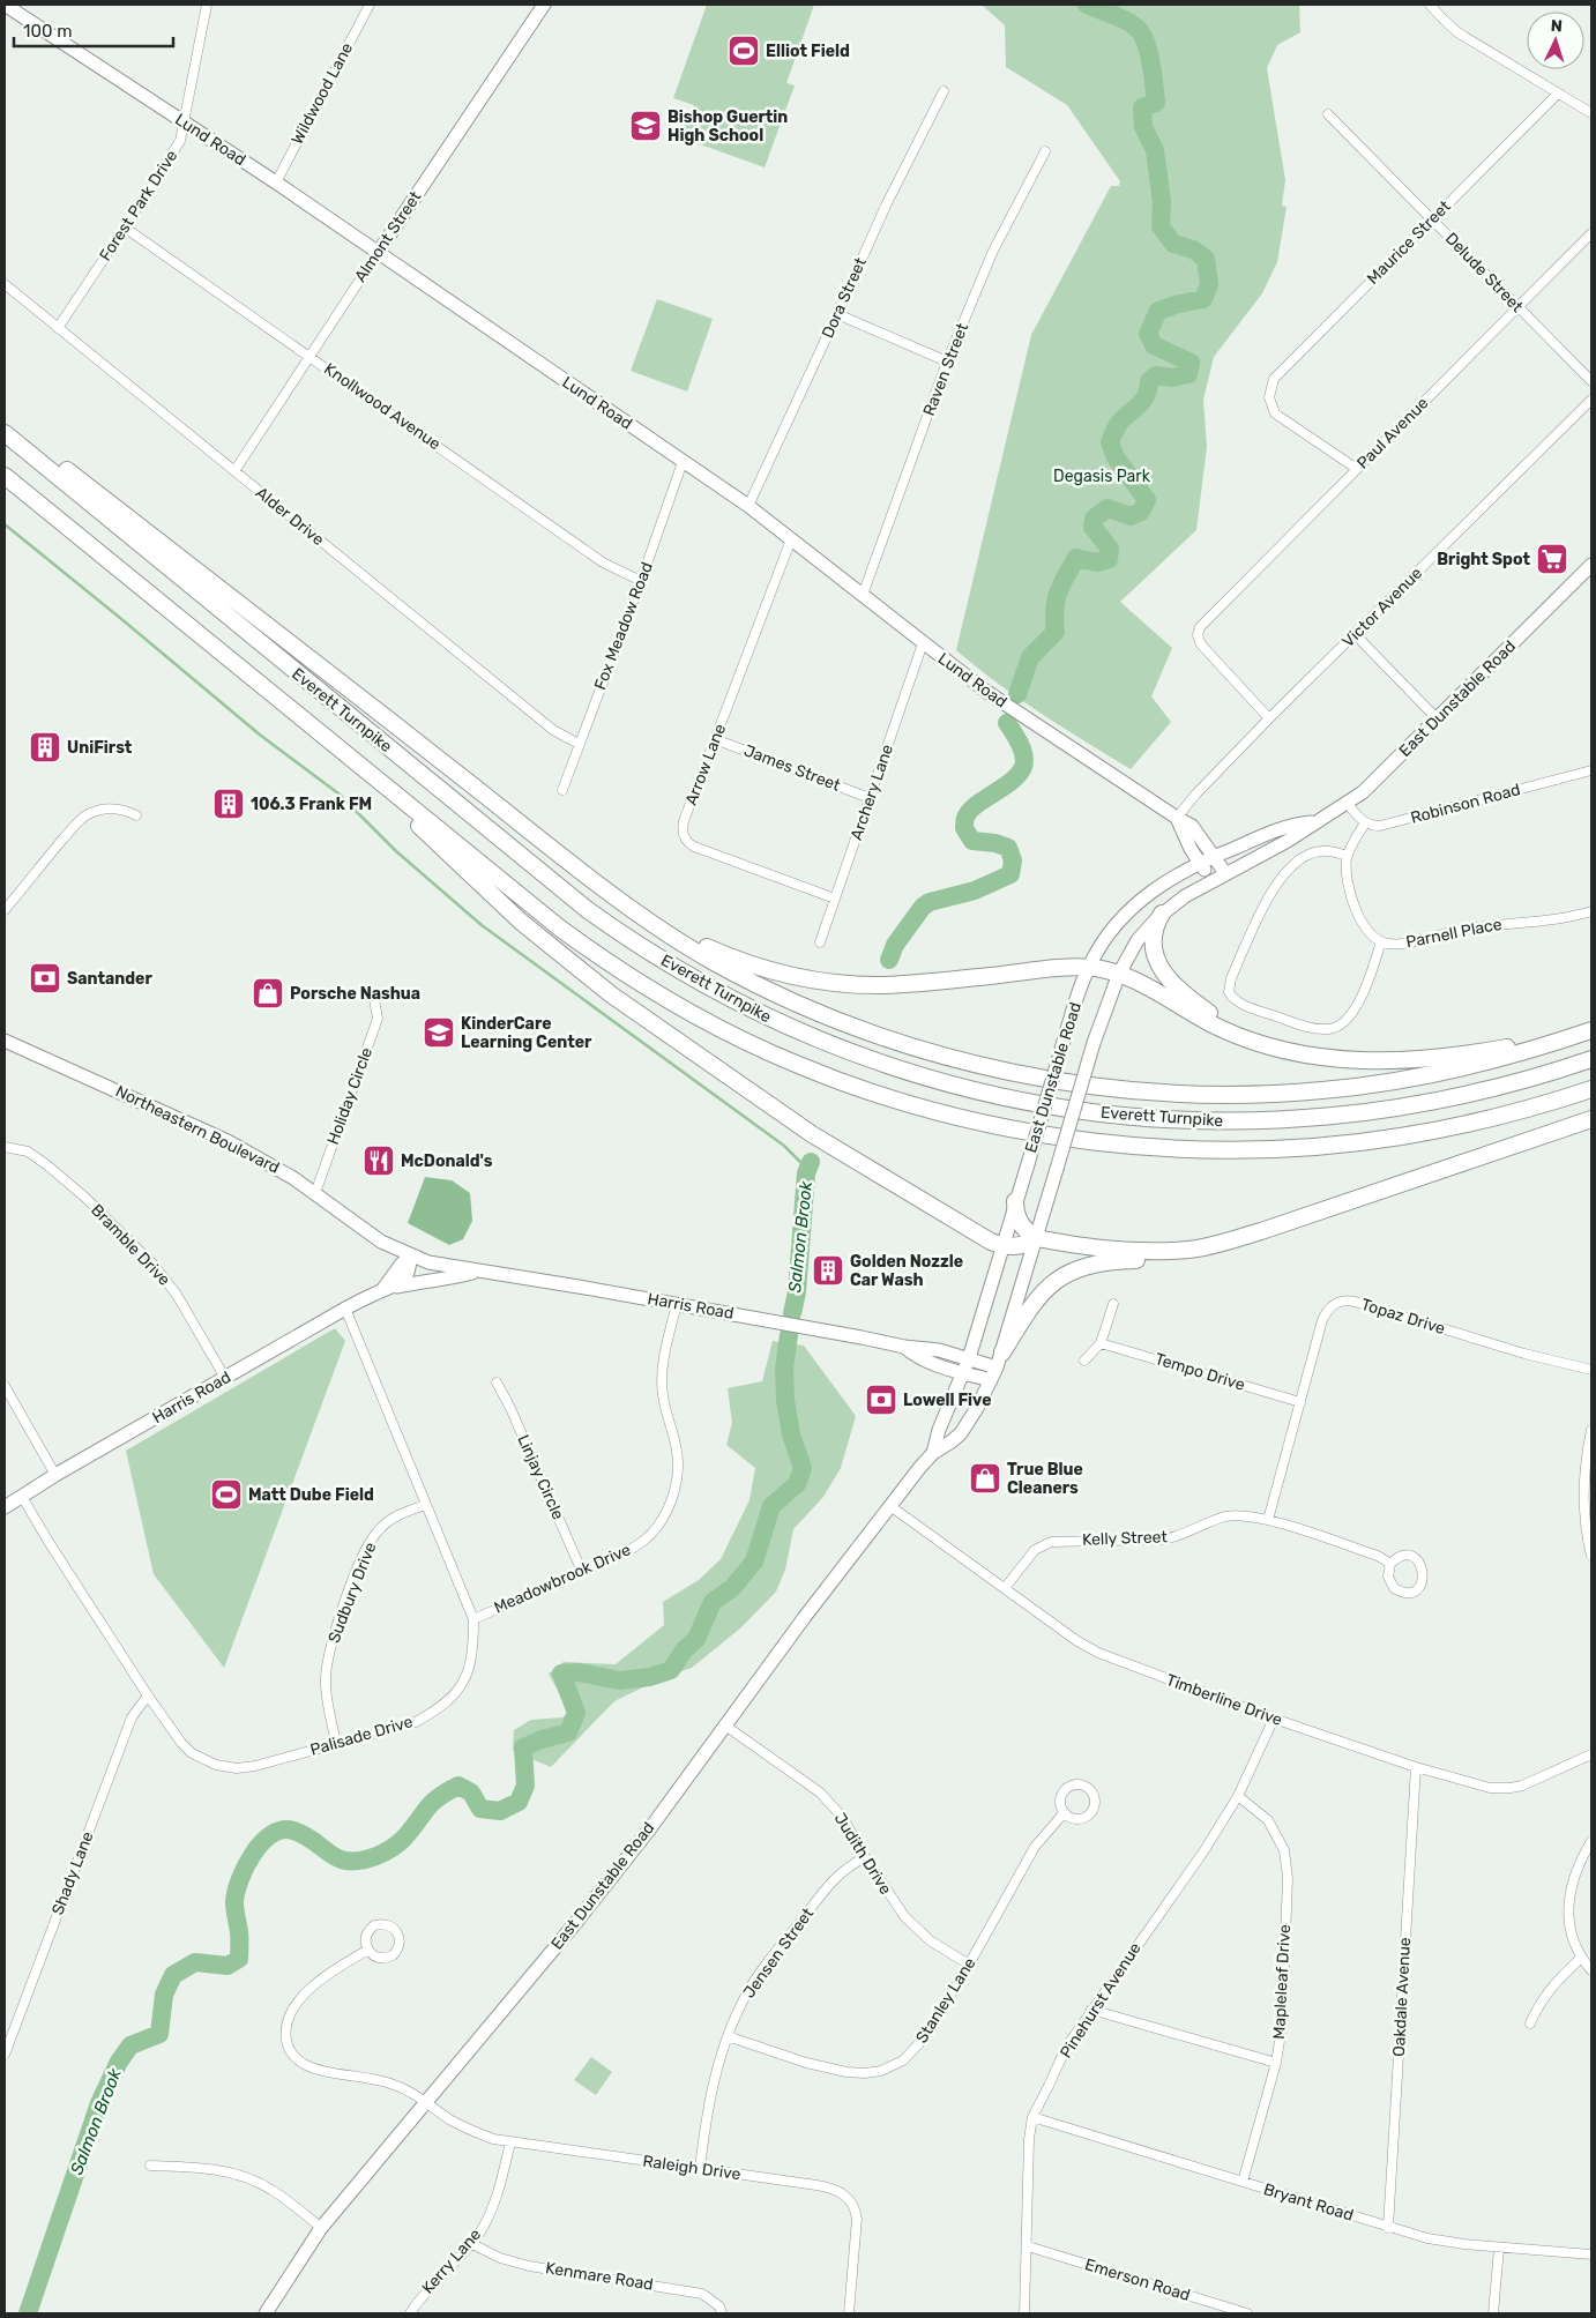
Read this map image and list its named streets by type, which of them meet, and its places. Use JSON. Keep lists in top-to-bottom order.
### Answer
{
  "streets": {
    "highway": ["Everett Turnpike"],
    "street": [
      "Wildwood Lane",
      "Lund Road",
      "Forest Park Drive",
      "Almont Street",
      "Maurice Street",
      "Delude Street",
      "Dora Street",
      "Raven Street",
      "Knollwood Avenue",
      "Paul Avenue",
      "Alder Drive",
      "Victor Avenue",
      "Fox Meadow Road",
      "East Dunstable Road",
      "Arrow Lane",
      "James Street",
      "Archery Lane",
      "Robinson Road",
      "Parnell Place",
      "Holiday Circle",
      "Northeastern Boulevard",
      "Bramble Drive",
      "Harris Road",
      "Topaz Drive",
      "Tempo Drive",
      "Linjay Circle",
      "Kelly Street",
      "Meadowbrook Drive",
      "Sudbury Drive",
      "Timberline Drive",
      "Palisade Drive",
      "Judith Drive",
      "Shady Lane",
      "Jensen Street",
      "Mapleleaf Drive",
      "Oakdale Avenue",
      "Stanley Lane",
      "Pinehurst Avenue",
      "Raleigh Drive",
      "Bryant Road",
      "Kerry Lane",
      "Kenmare Road",
      "Emerson Road"
    ]
  },
  "crossings": [
    ["Wildwood Lane", "Lund Road"],
    ["Lund Road", "Forest Park Drive"],
    ["Lund Road", "Almont Street"],
    ["Lund Road", "Dora Street"],
    ["Lund Road", "Raven Street"],
    ["Lund Road", "Victor Avenue"],
    ["Lund Road", "Fox Meadow Road"],
    ["Lund Road", "East Dunstable Road"],
    ["Lund Road", "Arrow Lane"],
    ["Lund Road", "Archery Lane"],
    ["Forest Park Drive", "Knollwood Avenue"],
    ["Forest Park Drive", "Alder Drive"],
    ["Almont Street", "Knollwood Avenue"],
    ["Almont Street", "Alder Drive"],
    ["Maurice Street", "Delude Street"],
    ["Maurice Street", "Paul Avenue"],
    ["Delude Street", "Paul Avenue"],
    ["Knollwood Avenue", "Fox Meadow Road"],
    ["Paul Avenue", "Victor Avenue"],
    ["Alder Drive", "Fox Meadow Road"],
    ["East Dunstable Road", "Harris Road"],
    ["East Dunstable Road", "Timberline Drive"],
    ["East Dunstable Road", "Judith Drive"],
    ["East Dunstable Road", "Raleigh Drive"],
    ["Arrow Lane", "James Street"],
    ["Arrow Lane", "Archery Lane"],
    ["James Street", "Archery Lane"],
    ["Holiday Circle", "Northeastern Boulevard"],
    ["Northeastern Boulevard", "Harris Road"],
    ["Bramble Drive", "Harris Road"],
    ["Harris Road", "Meadowbrook Drive"],
    ["Harris Road", "Palisade Drive"],
    ["Topaz Drive", "Tempo Drive"],
    ["Topaz Drive", "Kelly Street"],
    ["Linjay Circle", "Meadowbrook Drive"],
    ["Kelly Street", "Timberline Drive"],
    ["Meadowbrook Drive", "Palisade Drive"],
    ["Sudbury Drive", "Palisade Drive"],
    ["Timberline Drive", "Oakdale Avenue"],
    ["Timberline Drive", "Pinehurst Avenue"],
    ["Palisade Drive", "Shady Lane"],
    ["Judith Drive", "Jensen Street"],
    ["Judith Drive", "Stanley Lane"],
    ["Jensen Street", "Stanley Lane"],
    ["Jensen Street", "Raleigh Drive"],
    ["Mapleleaf Drive", "Pinehurst Avenue"],
    ["Mapleleaf Drive", "Bryant Road"],
    ["Oakdale Avenue", "Bryant Road"],
    ["Pinehurst Avenue", "Bryant Road"],
    ["Pinehurst Avenue", "Emerson Road"],
    ["Raleigh Drive", "Kerry Lane"],
    ["Kerry Lane", "Kenmare Road"]
  ],
  "water": ["Salmon Brook"],
  "parks": ["Degasis Park"],
  "places": {
    "sports": ["Elliot Field", "Matt Dube Field"],
    "school or university": ["Bishop Guertin High School", "KinderCare Learning Center"],
    "supermarket": ["Bright Spot"],
    "building": ["UniFirst", "106.3 Frank FM", "Golden Nozzle Car Wash"],
    "bank": ["Santander", "Lowell Five"],
    "shop": ["Porsche Nashua", "True Blue Cleaners"],
    "restaurant": ["McDonald's"]
  },
  "scale_bar": "100 m",
  "north": "top"
}
